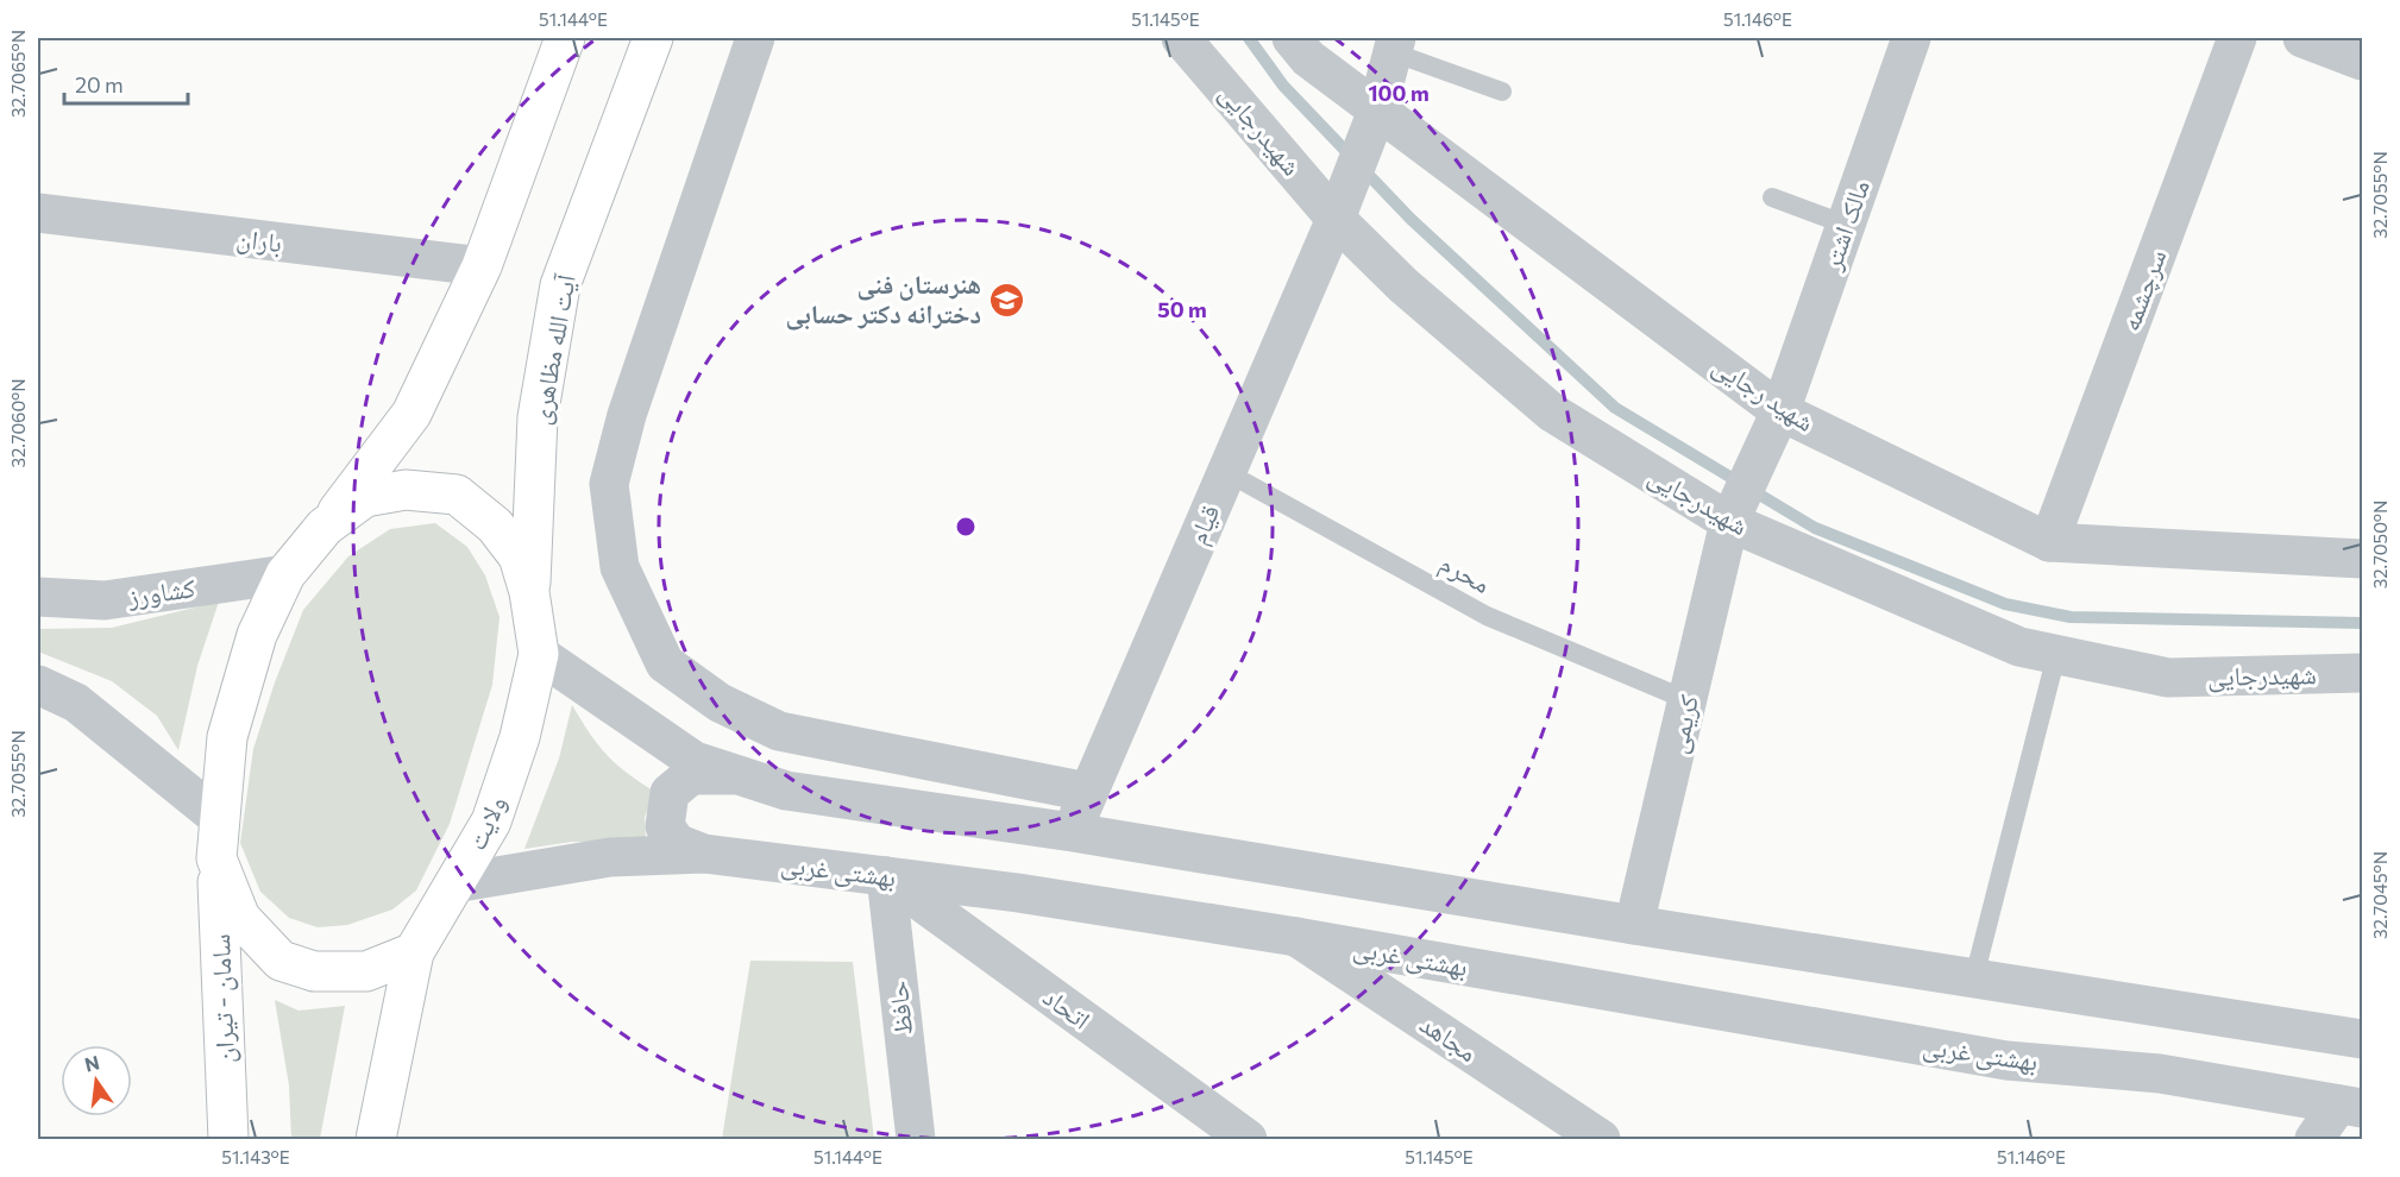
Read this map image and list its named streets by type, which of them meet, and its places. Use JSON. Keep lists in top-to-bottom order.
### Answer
{
  "streets": {
    "main road": ["آیت الله مظاهری", "ولایت", "سامان - تیران"],
    "street": [
      "شهیدرجایی",
      "مالک اشتر",
      "باران",
      "سرچشمه",
      "شهید رجایی",
      "قیام",
      "کشاورز",
      "کریمی",
      "بهشتی غربی",
      "حافظ",
      "اتحاد",
      "مجاهد"
    ],
    "lane": ["محرم"]
  },
  "crossings": [
    ["شهیدرجایی", "مالک اشتر"],
    ["شهیدرجایی", "قیام"],
    ["شهیدرجایی", "کریمی"],
    ["مالک اشتر", "شهید رجایی"],
    ["مالک اشتر", "کریمی"],
    ["سرچشمه", "شهید رجایی"],
    ["آیت الله مظاهری", "ولایت"],
    ["شهید رجایی", "قیام"],
    ["قیام", "محرم"],
    ["محرم", "کریمی"],
    ["کشاورز", "ولایت"],
    ["ولایت", "بهشتی غربی"],
    ["ولایت", "سامان - تیران"],
    ["بهشتی غربی", "حافظ"],
    ["بهشتی غربی", "اتحاد"],
    ["بهشتی غربی", "مجاهد"],
    ["حافظ", "اتحاد"]
  ],
  "places": {
    "school or university": ["هنرستان فنی دخترانه دکتر حسابی"]
  },
  "scale_bar": "20 m",
  "north": "top",
  "coordinates": [
    "51.144°E",
    "51.145°E",
    "51.146°E",
    "32.7065°N",
    "32.7055°N",
    "32.7060°N",
    "32.7050°N",
    "32.7045°N",
    "51.143°E"
  ],
  "rings": ["100 m", "50 m"]
}
